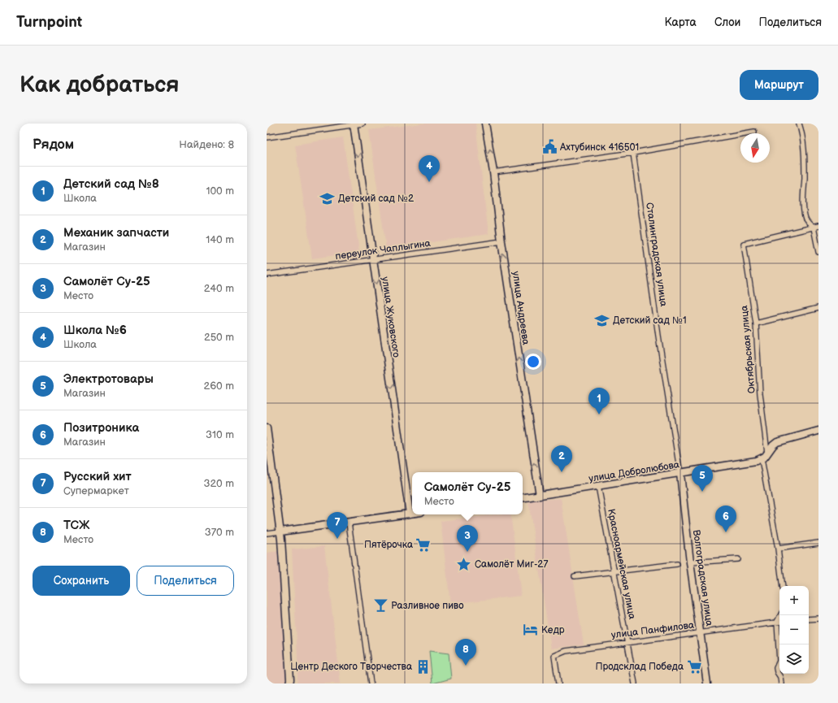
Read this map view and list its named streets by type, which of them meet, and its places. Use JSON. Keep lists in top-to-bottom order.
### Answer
{
  "streets": {
    "street": [
      "переулок Чаплыгина",
      "Сталинградская улица",
      "улица Андреева",
      "улица Жуковского",
      "Октябрьская улица",
      "улица Добролюбова",
      "Красноармейская улица",
      "Волгоградская улица",
      "улица Панфилова"
    ]
  },
  "crossings": [
    ["переулок Чаплыгина", "улица Андреева"],
    ["переулок Чаплыгина", "улица Жуковского"],
    ["Сталинградская улица", "улица Добролюбова"],
    ["Сталинградская улица", "Волгоградская улица"],
    ["улица Андреева", "улица Добролюбова"],
    ["улица Добролюбова", "Красноармейская улица"],
    ["улица Добролюбова", "Волгоградская улица"],
    ["Красноармейская улица", "улица Панфилова"],
    ["Волгоградская улица", "улица Панфилова"]
  ],
  "one_way": ["улица Андреева", "улица Жуковского"],
  "places": {
    "public building": ["Ахтубинск 416501"],
    "school or university": ["Детский сад №2", "Детский сад №1"],
    "supermarket": ["Пятёрочка", "Продсклад Победа"],
    "place": ["Самолёт Миг-27"],
    "bar": ["Разливное пиво"],
    "hotel": ["Кедр"],
    "building": ["Центр Деского Творчества"]
  },
  "north": "bottom",
  "page": {
    "header": "Turnpoint",
    "nav": ["Карта", "Слои", "Поделиться"],
    "buttons": [
      "Маршрут",
      ["Сохранить", "Поделиться"]
    ],
    "title": "Как добраться",
    "heading": ["Рядом", "Найдено: 8"],
    "pins": [
      "4",
      "1",
      "2",
      "5",
      "6",
      "7",
      "3",
      "8"
    ],
    "list": [
      {
        "mark": "1",
        "name": "Детский сад №8",
        "note": "Школа",
        "value": "100 m"
      },
      {
        "mark": "2",
        "name": "Механик запчасти",
        "note": "Магазин",
        "value": "140 m"
      },
      {
        "mark": "3",
        "name": "Самолёт Су-25",
        "note": "Место",
        "value": "240 m"
      },
      {
        "mark": "4",
        "name": "Школа №6",
        "note": "Школа",
        "value": "250 m"
      },
      {
        "mark": "5",
        "name": "Электротовары",
        "note": "Магазин",
        "value": "260 m"
      },
      {
        "mark": "6",
        "name": "Позитроника",
        "note": "Магазин",
        "value": "310 m"
      },
      {
        "mark": "7",
        "name": "Русский хит",
        "note": "Супермаркет",
        "value": "320 m"
      },
      {
        "mark": "8",
        "name": "ТСЖ",
        "note": "Место",
        "value": "370 m"
      }
    ],
    "popup": ["Самолёт Су-25", "Место"],
    "map_buttons": ["+", "−"]
  }
}
